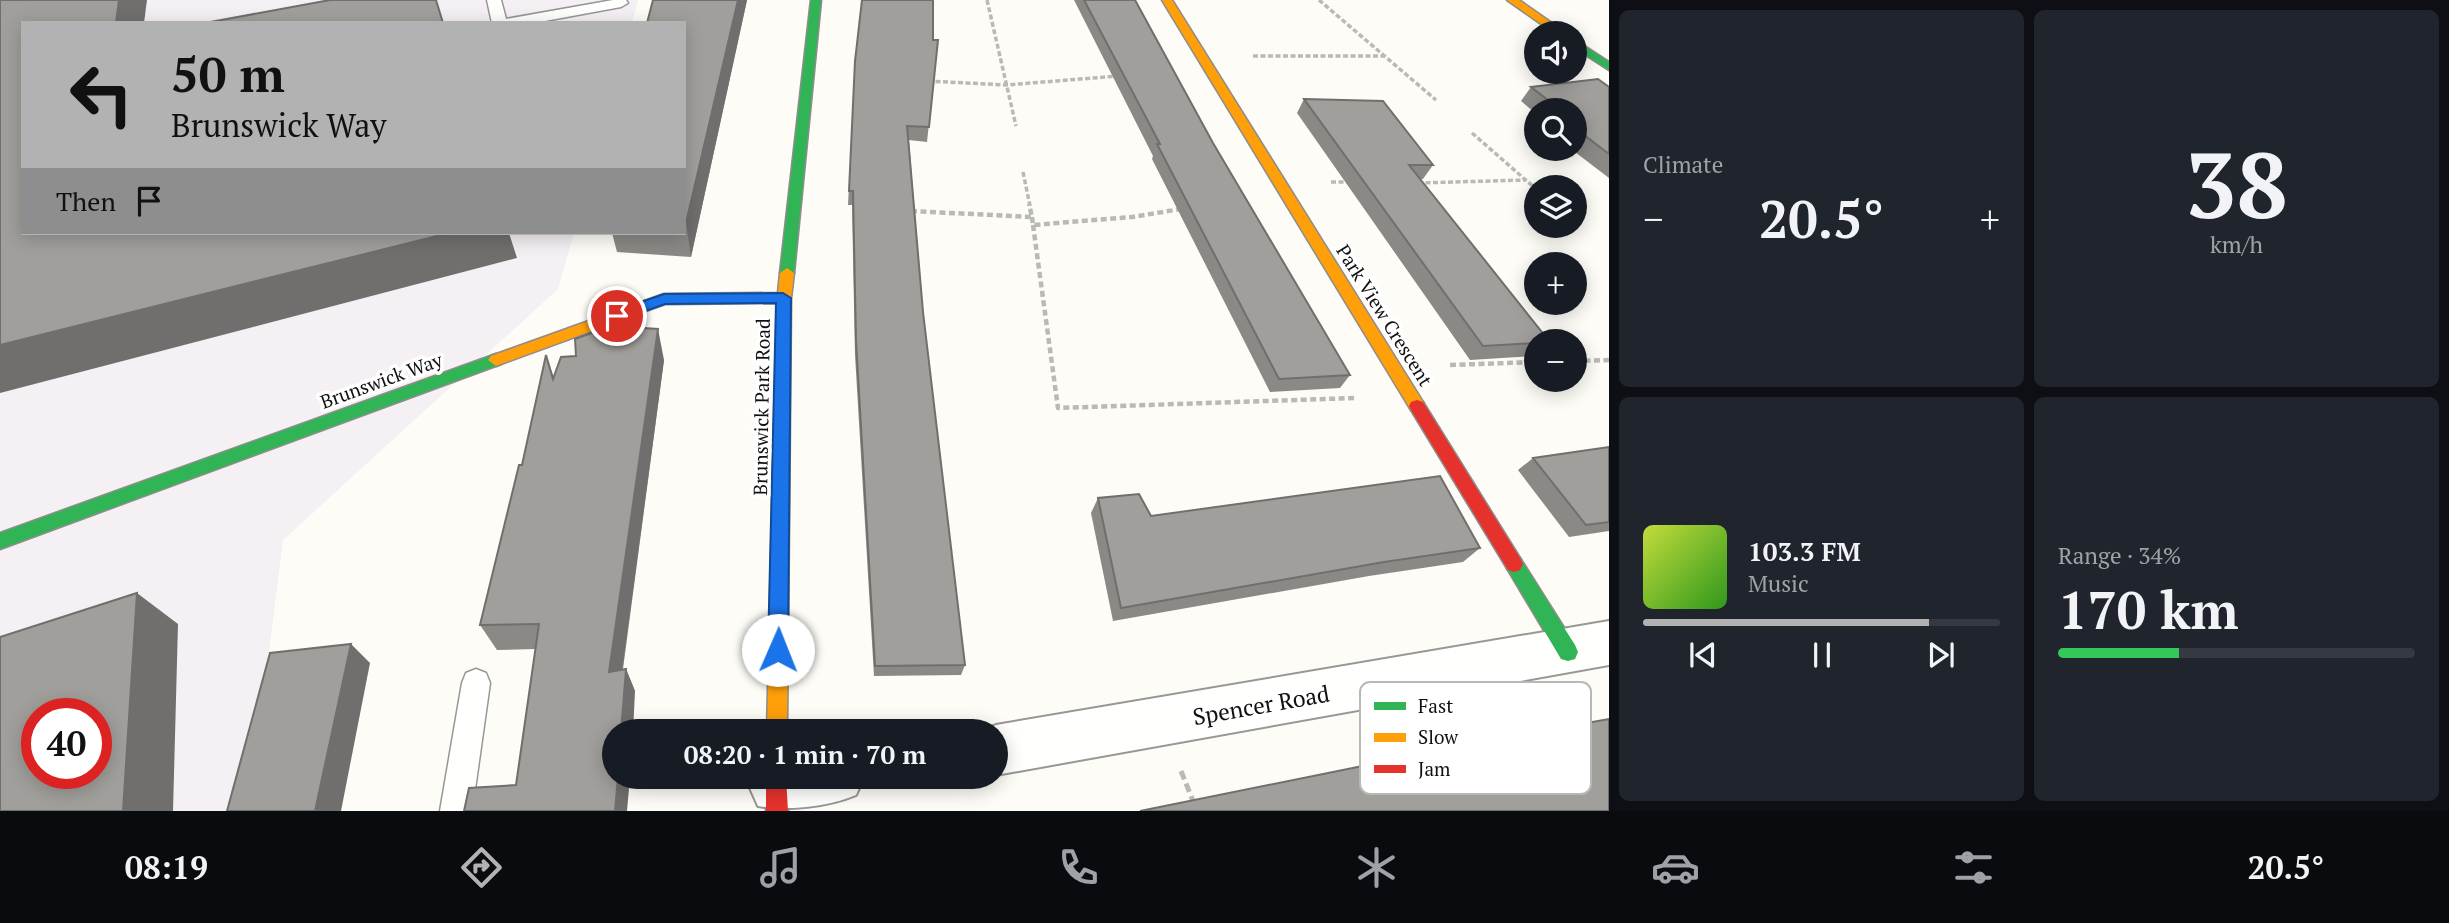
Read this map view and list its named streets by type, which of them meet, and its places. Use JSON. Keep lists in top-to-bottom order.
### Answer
{
  "streets": {
    "street": [
      "Park View Crescent",
      "Brunswick Way",
      "Brunswick Park Road",
      "Spencer Road"
    ]
  },
  "crossings": [
    ["Park View Crescent", "Spencer Road"],
    ["Brunswick Way", "Brunswick Park Road"]
  ],
  "legend": ["Fast", "Slow", "Jam"],
  "page": {
    "tile": [
      "Climate",
      ["38", "km/h"],
      ["Range · 34%", "170 km"]
    ],
    "map_buttons": ["+", "−"],
    "turn": ["50 m", "Brunswick Way"],
    "then": "Then",
    "heat": ["−", "20.5°", "+"],
    "song": ["103.3 FM", "Music"],
    "limit": "40",
    "trip": "08:20 · 1 min · 70 m",
    "tabs": ["08:19", "20.5°"]
  }
}
